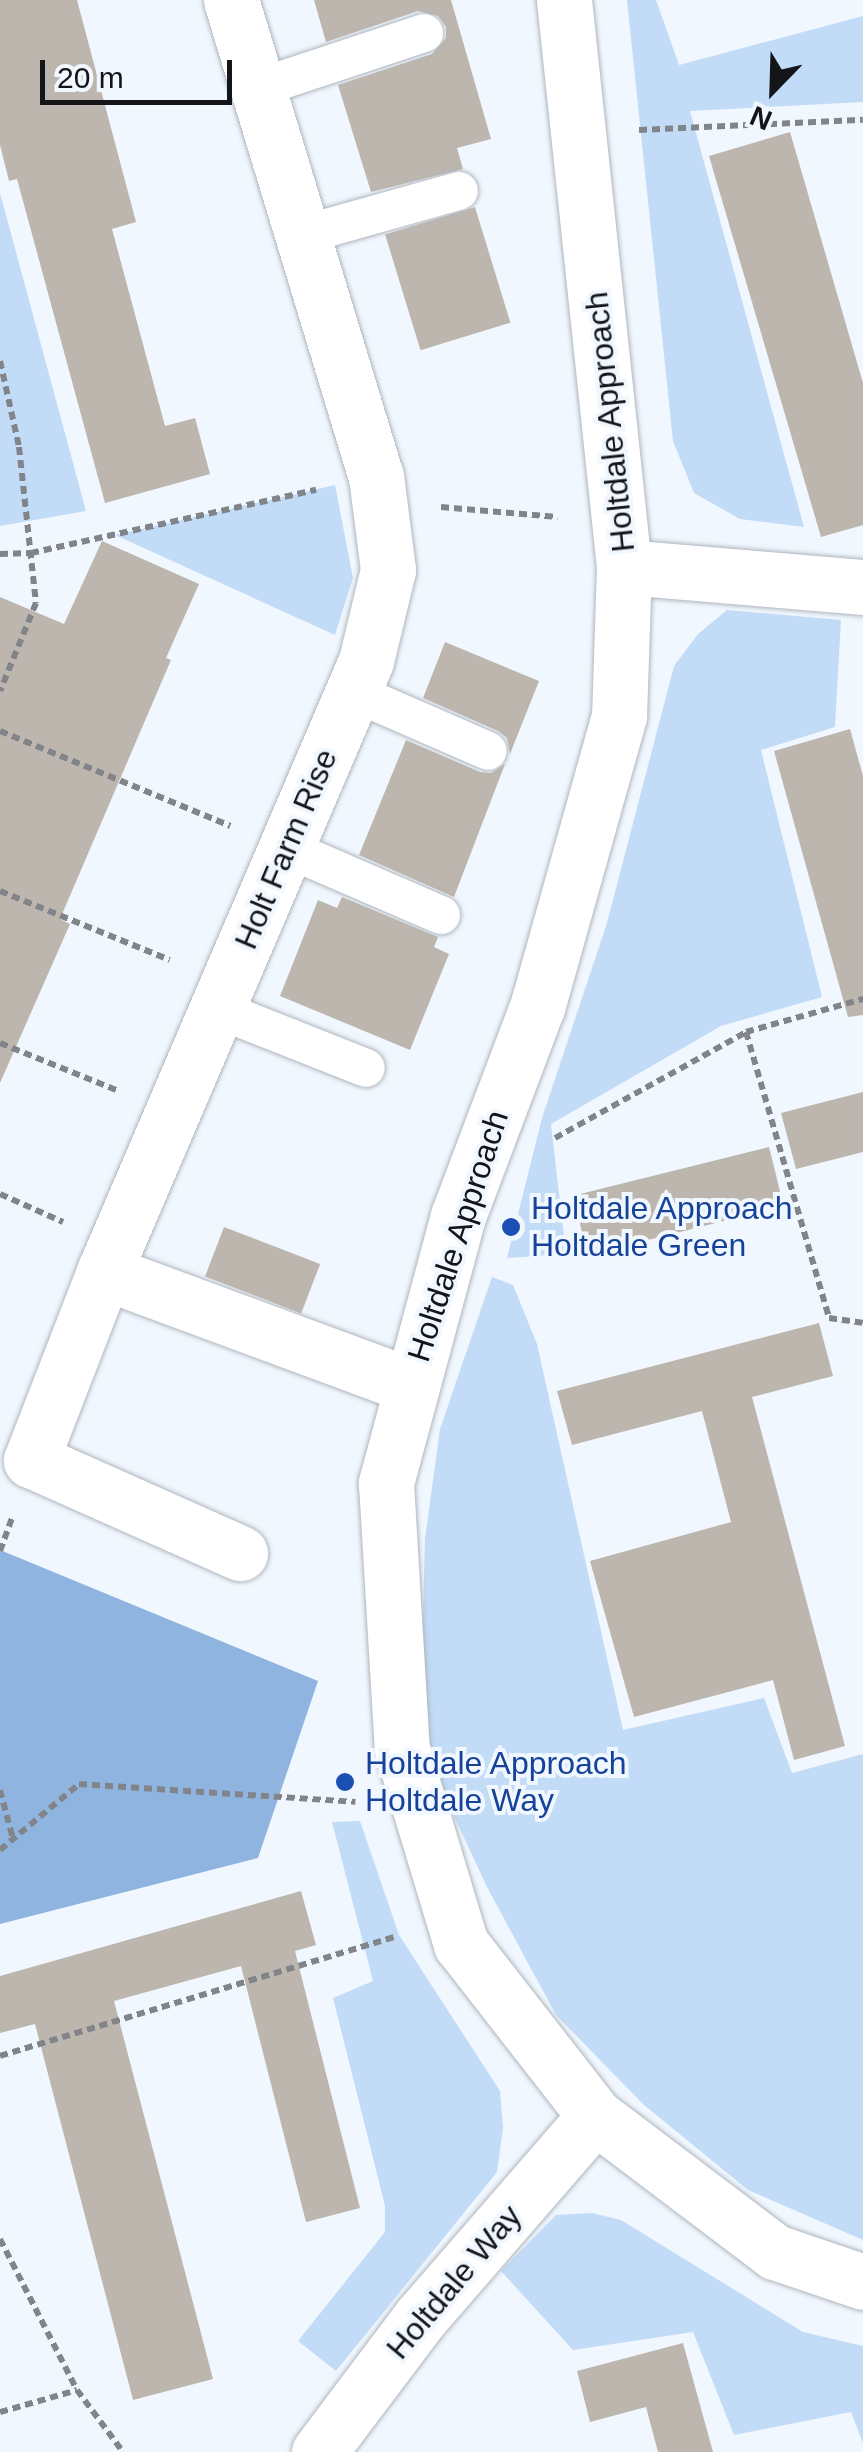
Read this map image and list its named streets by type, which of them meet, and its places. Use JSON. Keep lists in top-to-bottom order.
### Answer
{
  "streets": {
    "street": ["Holtdale Approach", "Holt Farm Rise", "Holtdale Way"]
  },
  "crossings": [
    ["Holtdale Approach", "Holtdale Way"]
  ],
  "places": ["Holtdale Approach Holtdale Green", "Holtdale Approach Holtdale Way"],
  "scale_bar": "20 m",
  "north": "bottom left"
}
